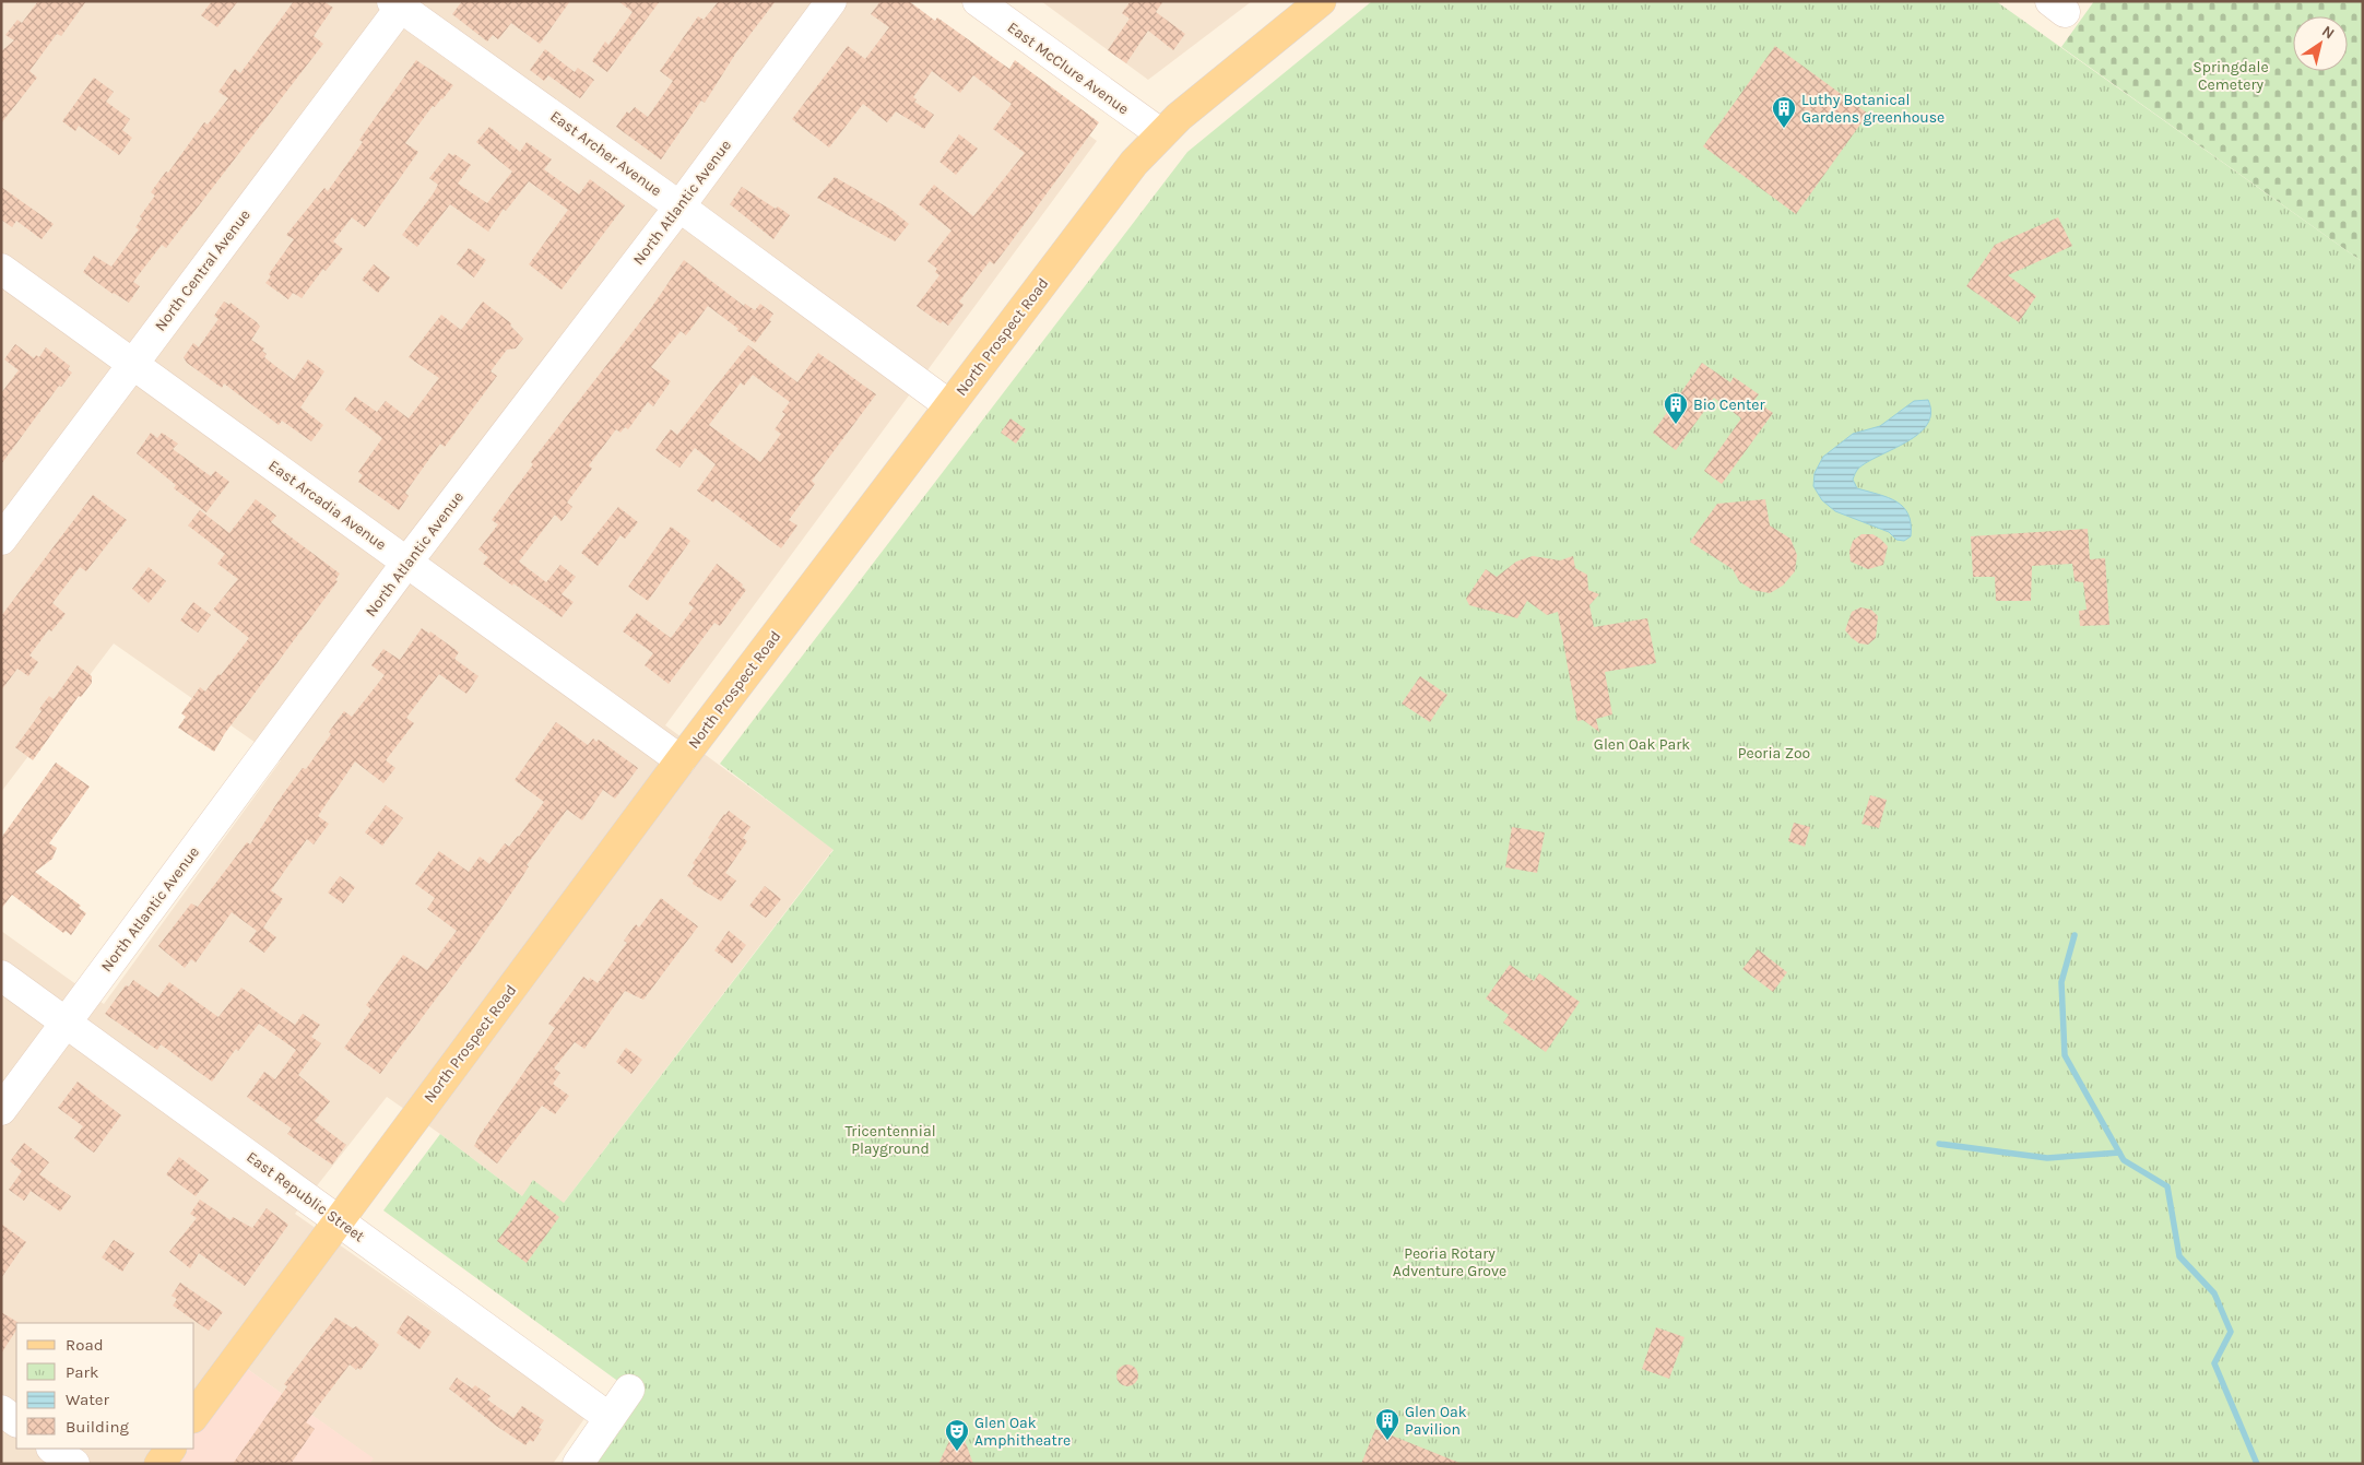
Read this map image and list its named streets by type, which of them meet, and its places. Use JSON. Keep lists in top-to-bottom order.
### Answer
{
  "streets": {
    "main road": ["North Prospect Road"],
    "street": [
      "East McClure Avenue",
      "East Archer Avenue",
      "North Atlantic Avenue",
      "North Central Avenue",
      "East Arcadia Avenue",
      "East Republic Street"
    ]
  },
  "crossings": [
    ["East McClure Avenue", "North Prospect Road"],
    ["East Archer Avenue", "North Atlantic Avenue"],
    ["East Archer Avenue", "North Central Avenue"],
    ["East Archer Avenue", "North Prospect Road"],
    ["North Atlantic Avenue", "East Arcadia Avenue"],
    ["North Atlantic Avenue", "East Republic Street"],
    ["North Central Avenue", "East Arcadia Avenue"],
    ["North Prospect Road", "East Arcadia Avenue"],
    ["North Prospect Road", "East Republic Street"]
  ],
  "parks": [
    "Springdale Cemetery",
    "Glen Oak Park",
    "Peoria Zoo",
    "Tricentennial Playground",
    "Peoria Rotary Adventure Grove"
  ],
  "places": {
    "building": ["Luthy Botanical Gardens greenhouse", "Bio Center", "Glen Oak Pavilion"],
    "theatre": ["Glen Oak Amphitheatre"]
  },
  "legend": [
    "Road",
    "Park",
    "Water",
    "Building"
  ],
  "north": "top right"
}
